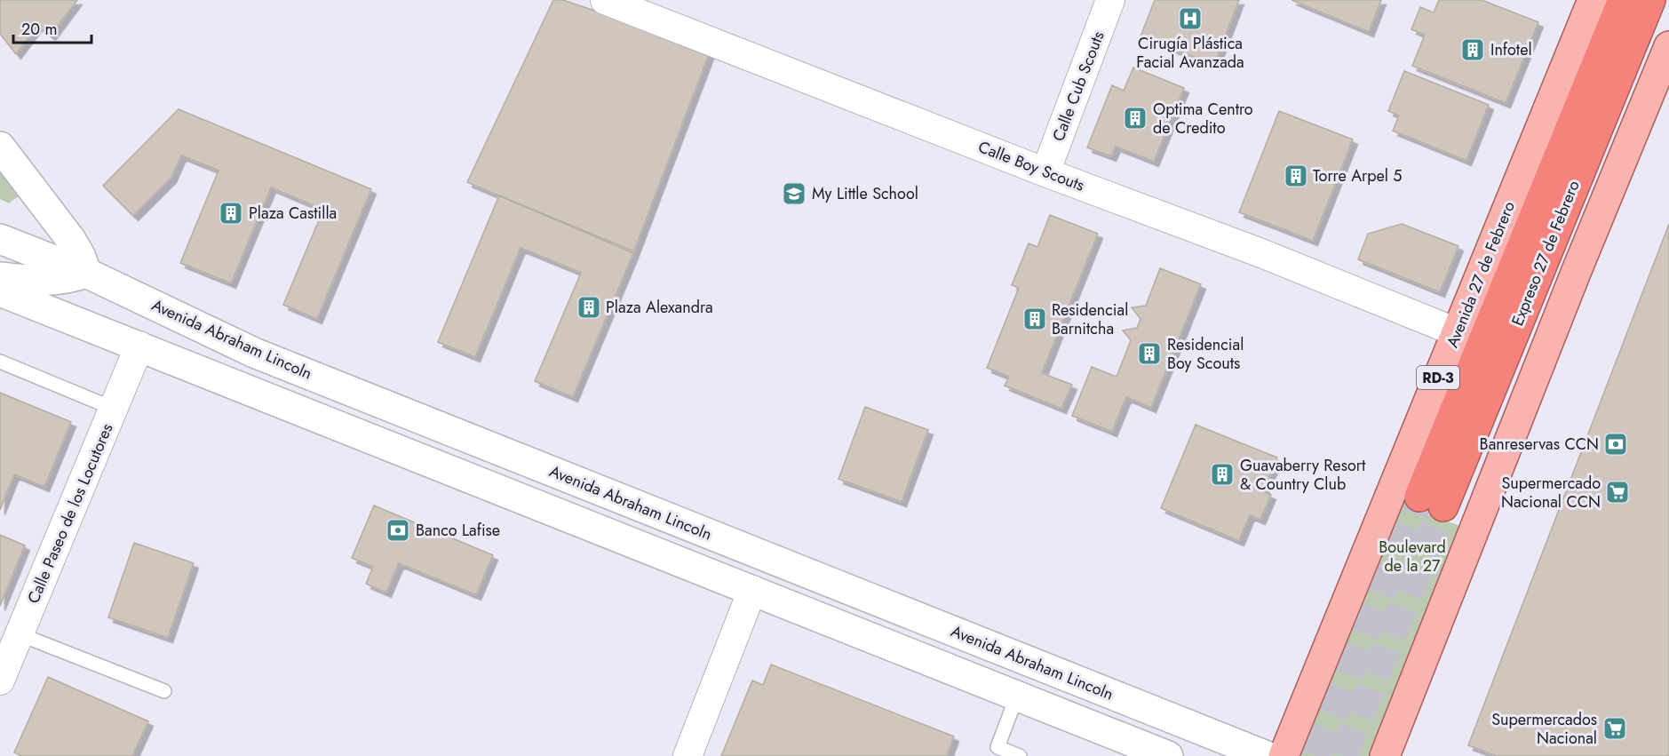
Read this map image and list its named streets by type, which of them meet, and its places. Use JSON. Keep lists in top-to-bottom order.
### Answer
{
  "streets": {
    "highway": ["Expreso 27 de Febrero", "RD-3"],
    "main road": ["Avenida 27 de Febrero", "Avenida Abraham Lincoln"],
    "street": ["Calle Cub Scouts", "Calle Boy Scouts", "Calle Paseo de los Locutores"]
  },
  "crossings": [
    ["Calle Cub Scouts", "Calle Boy Scouts"],
    ["Calle Boy Scouts", "Avenida 27 de Febrero"]
  ],
  "parks": ["Boulevard de la 27"],
  "places": {
    "hospital": ["Cirugía Plástica Facial Avanzada"],
    "building": [
      "Infotel",
      "Optima Centro de Credito",
      "Torre Arpel 5",
      "Plaza Castilla",
      "Plaza Alexandra",
      "Residencial Barnitcha",
      "Residencial Boy Scouts",
      "Guavaberry Resort & Country Club"
    ],
    "school or university": ["My Little School"],
    "bank": ["Banreservas CCN", "Banco Lafise"],
    "supermarket": ["Supermercado Nacional CCN", "Supermercados Nacional"]
  },
  "scale_bar": "20 m"
}
